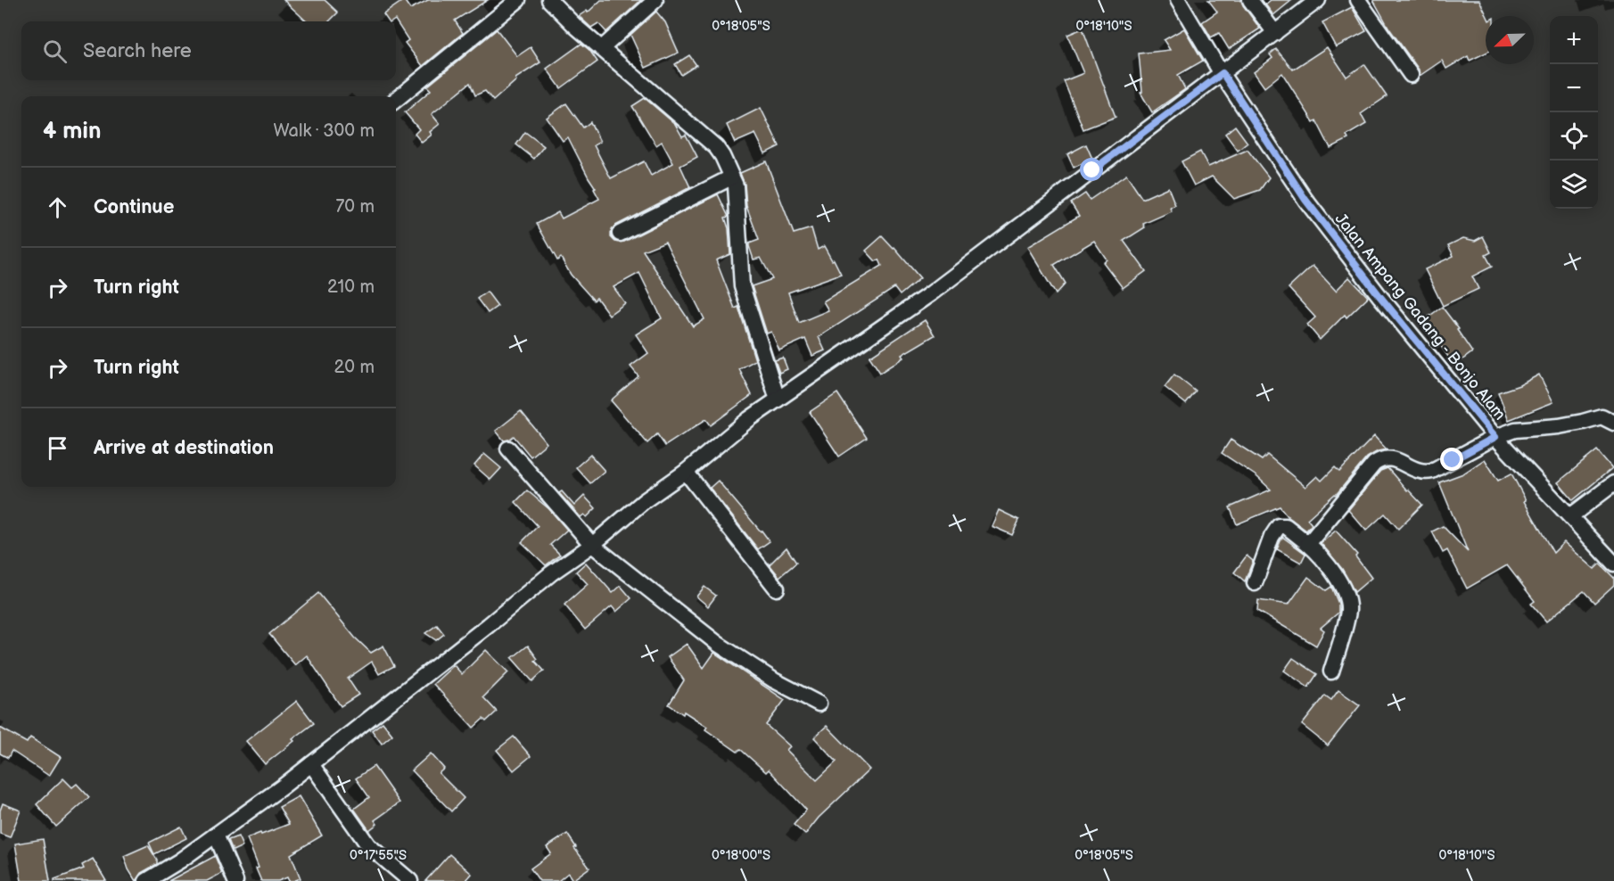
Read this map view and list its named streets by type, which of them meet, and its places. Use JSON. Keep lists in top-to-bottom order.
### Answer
{
  "streets": {
    "street": ["Jalan Ampang Gadang - Bonjo Alam"]
  },
  "north": "bottom left",
  "page": {
    "map_buttons": ["+", "−"],
    "search": "Search here",
    "heading": ["4 min", "Walk · 300 m"],
    "list": [
      ["Continue", "70 m"],
      ["Turn right", "210 m"],
      ["Turn right", "20 m"],
      "Arrive at destination"
    ]
  },
  "coordinates": [
    "0°18'05\"S",
    "0°18'10\"S",
    "0°17'55\"S",
    "0°18'00\"S"
  ]
}
